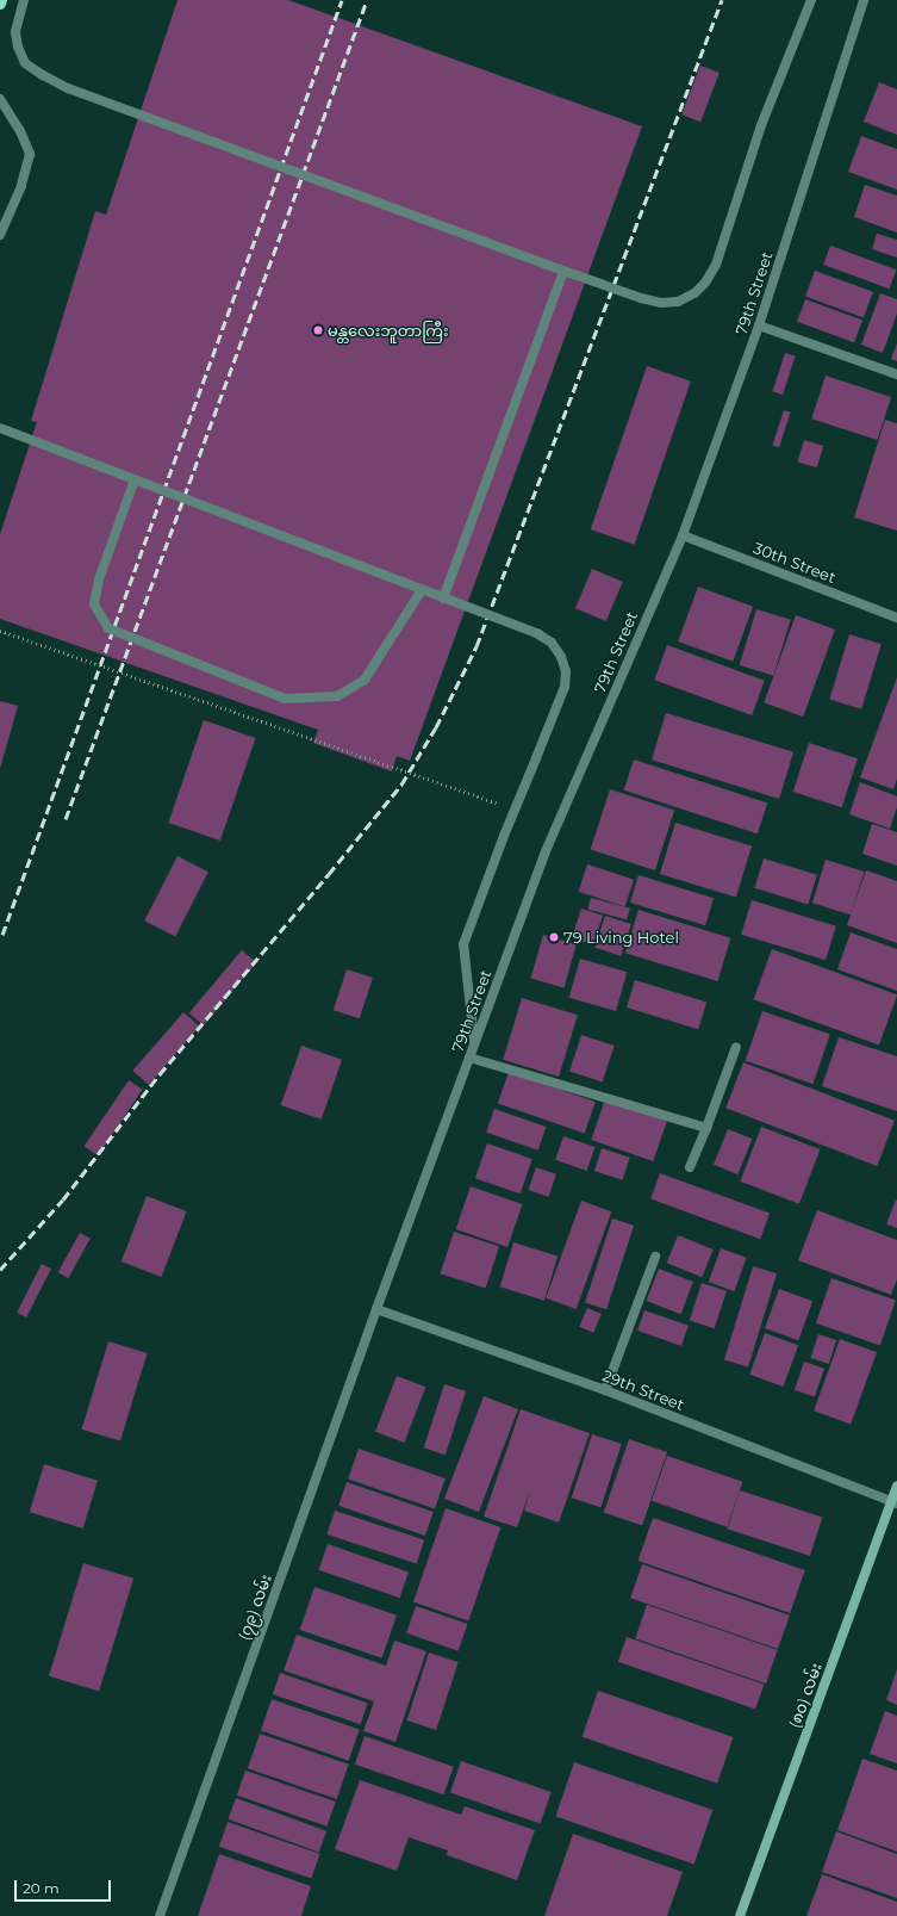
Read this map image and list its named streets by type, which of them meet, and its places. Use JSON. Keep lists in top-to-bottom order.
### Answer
{
  "streets": {
    "main road": ["(၈၀) လမ်း"],
    "street": [
      "79th Street",
      "30th Street",
      "29th Street",
      "(၇၉) လမ်း"
    ]
  },
  "crossings": [
    ["79th Street", "30th Street"],
    ["79th Street", "29th Street"],
    ["79th Street", "(၇၉) လမ်း"],
    ["29th Street", "(၇၉) လမ်း"],
    ["29th Street", "(၈၀) လမ်း"]
  ],
  "places": ["မန္တလေးဘူတာကြီး", "79 Living Hotel"],
  "scale_bar": "20 m"
}
